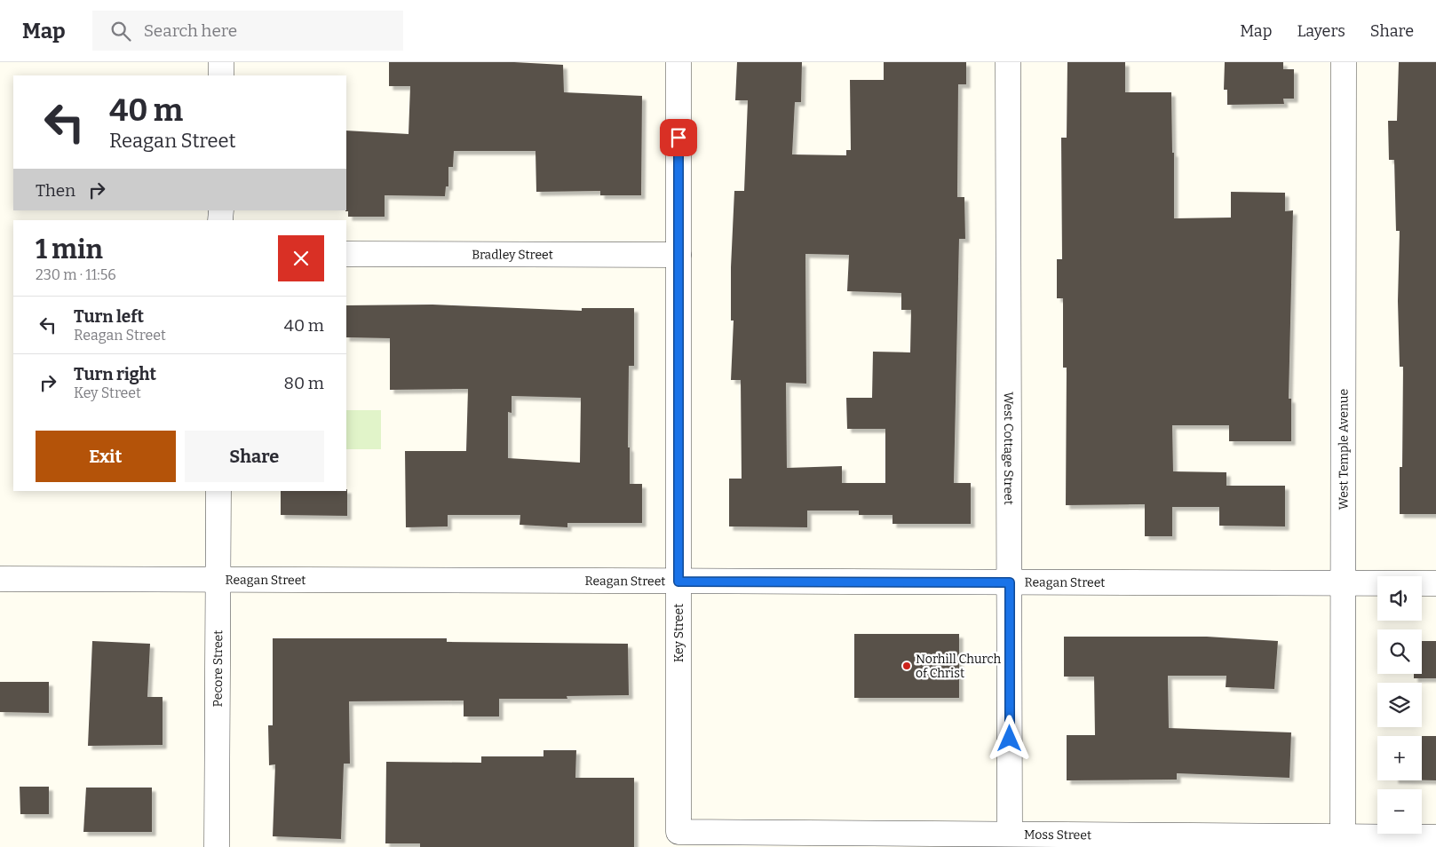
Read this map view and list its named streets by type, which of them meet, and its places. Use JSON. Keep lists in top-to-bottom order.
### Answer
{
  "streets": {
    "street": [
      "Bradley Street",
      "West Cottage Street",
      "West Temple Avenue",
      "Reagan Street",
      "Key Street",
      "Pecore Street",
      "Moss Street"
    ]
  },
  "crossings": [
    ["Bradley Street", "Key Street"],
    ["West Cottage Street", "Reagan Street"],
    ["West Cottage Street", "Moss Street"],
    ["West Temple Avenue", "Reagan Street"],
    ["West Temple Avenue", "Moss Street"],
    ["Reagan Street", "Key Street"],
    ["Reagan Street", "Pecore Street"],
    ["Key Street", "Moss Street"]
  ],
  "places": ["Norhill Church of Christ"],
  "page": {
    "header": "Map",
    "search": "Search here",
    "nav": ["Map", "Layers", "Share"],
    "turn": ["40 m", "Reagan Street"],
    "then": "Then",
    "heading": ["1 min", "230 m · 11:56"],
    "list": [
      {
        "name": "Turn left",
        "note": "Reagan Street",
        "value": "40 m"
      },
      {
        "name": "Turn right",
        "note": "Key Street",
        "value": "80 m"
      }
    ],
    "buttons": ["Exit", "Share"],
    "map_buttons": ["+", "−"]
  }
}
